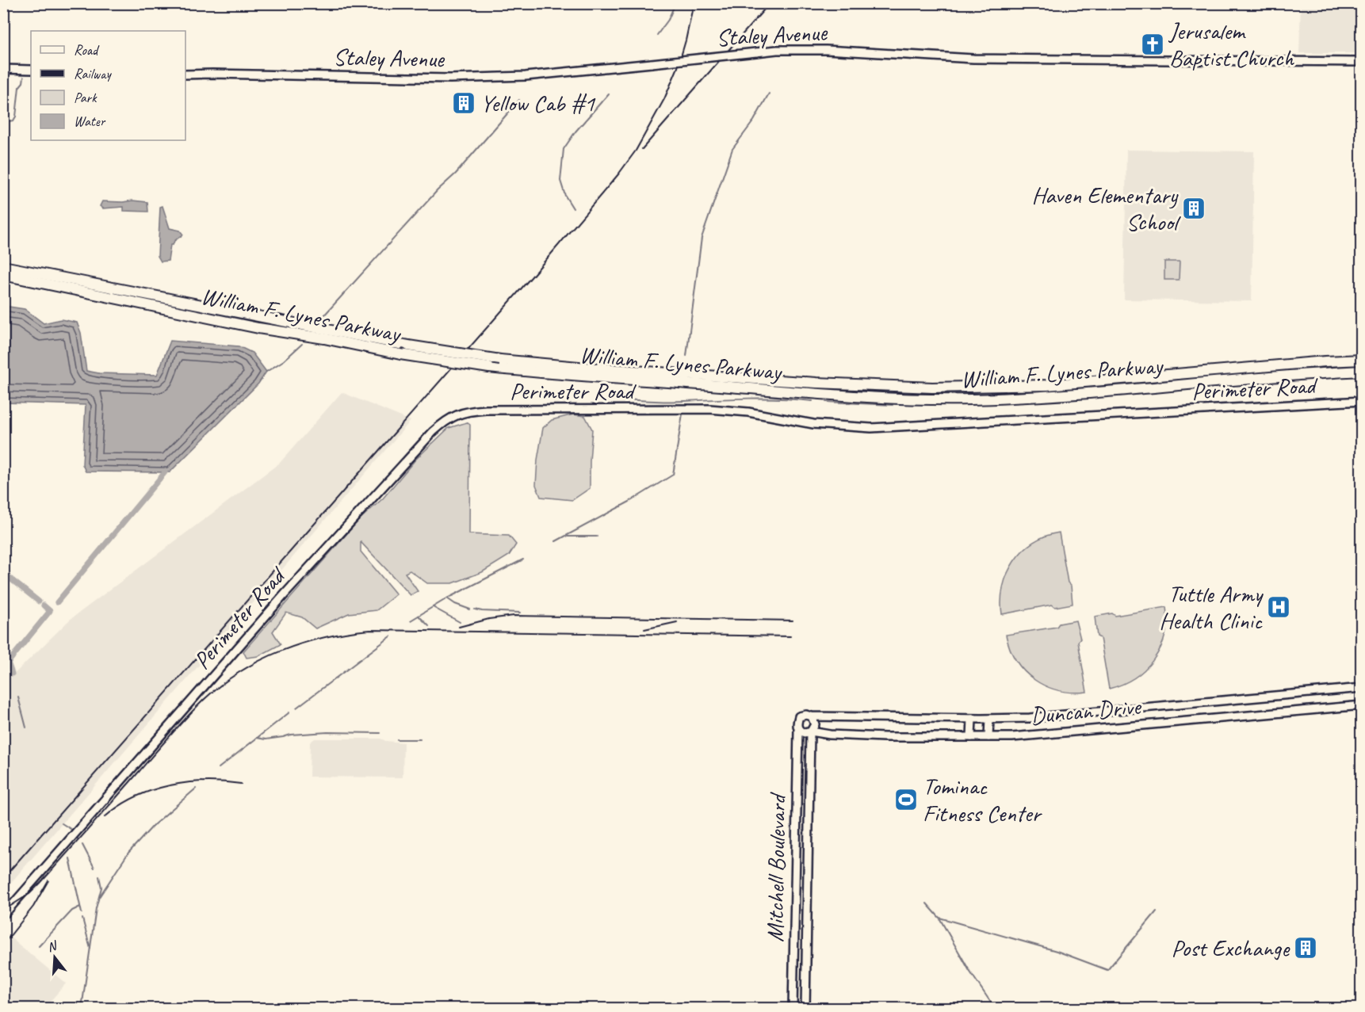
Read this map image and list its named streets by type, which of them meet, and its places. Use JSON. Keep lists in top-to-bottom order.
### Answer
{
  "streets": {
    "highway": ["William F. Lynes Parkway"],
    "street": [
      "Staley Avenue",
      "Perimeter Road",
      "Duncan Drive",
      "Mitchell Boulevard"
    ]
  },
  "crossings": [
    ["Duncan Drive", "Mitchell Boulevard"]
  ],
  "places": {
    "church": ["Jerusalem Baptist Church"],
    "building": ["Yellow Cab #1", "Haven Elementary School", "Post Exchange"],
    "hospital": ["Tuttle Army Health Clinic"],
    "sports": ["Tominac Fitness Center"]
  },
  "legend": [
    "Road",
    "Railway",
    "Park",
    "Water"
  ],
  "north": "top"
}
